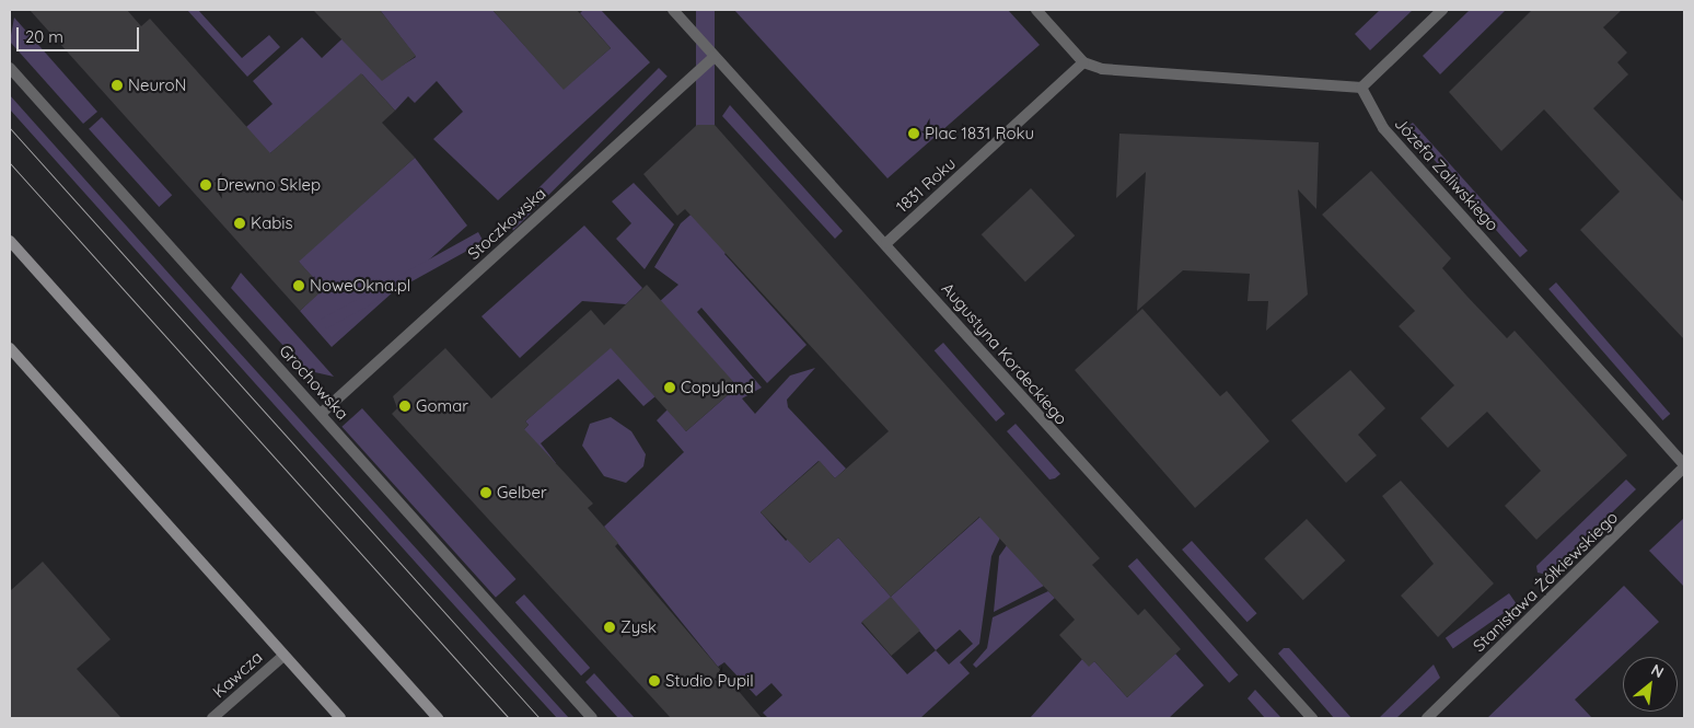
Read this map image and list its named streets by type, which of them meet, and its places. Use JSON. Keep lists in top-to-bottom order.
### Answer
{
  "streets": {
    "street": [
      "Józefa Zaliwskiego",
      "1831 Roku",
      "Stoczkowska",
      "Augustyna Kordeckiego",
      "Grochowska",
      "Stanisława Żółkiewskiego",
      "Kawcza"
    ]
  },
  "crossings": [
    ["Józefa Zaliwskiego", "Stanisława Żółkiewskiego"],
    ["1831 Roku", "Augustyna Kordeckiego"],
    ["Stoczkowska", "Augustyna Kordeckiego"],
    ["Stoczkowska", "Grochowska"]
  ],
  "places": [
    "NeuroN",
    "Plac 1831 Roku",
    "Drewno Sklep",
    "Kabis",
    "NoweOkna.pl",
    "Copyland",
    "Gomar",
    "Gelber",
    "Zysk",
    "Studio Pupil"
  ],
  "scale_bar": "20 m",
  "north": "top right"
}
